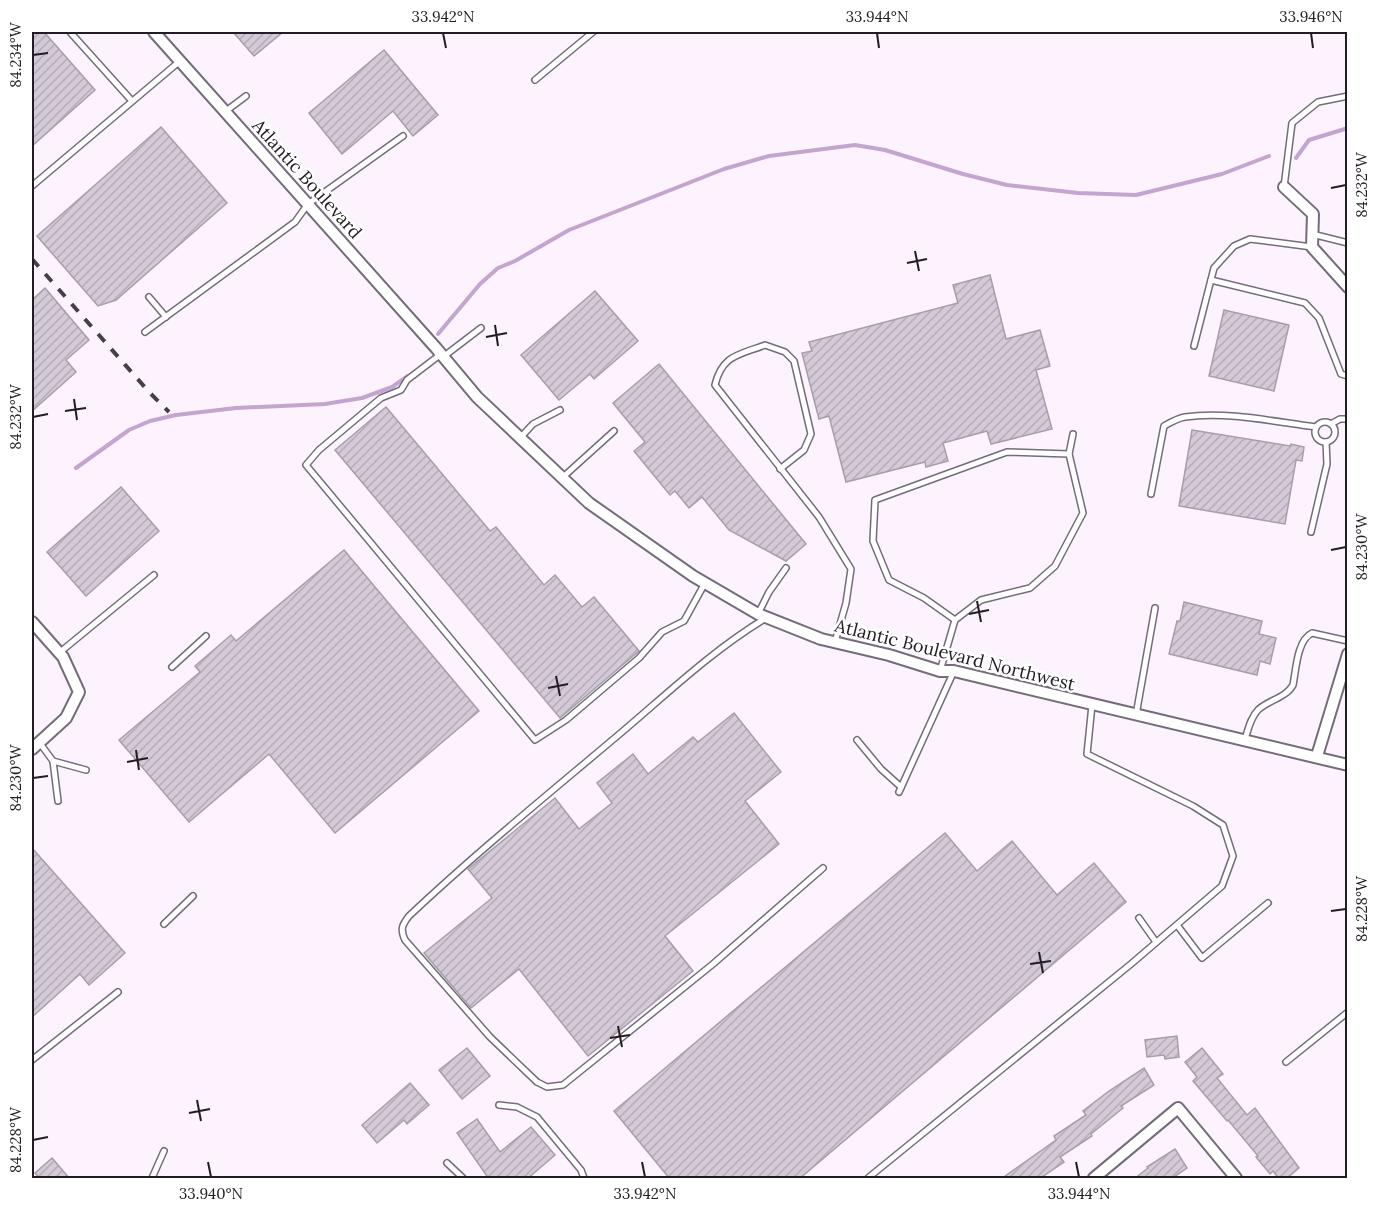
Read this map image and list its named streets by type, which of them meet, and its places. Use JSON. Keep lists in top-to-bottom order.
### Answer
{
  "streets": {
    "street": ["Atlantic Boulevard", "Atlantic Boulevard Northwest"]
  },
  "crossings": [
    ["Atlantic Boulevard", "Atlantic Boulevard Northwest"]
  ],
  "coordinates": [
    "33.942°N",
    "33.944°N",
    "33.946°N",
    "84.234°W",
    "84.232°W",
    "84.230°W",
    "84.228°W",
    "33.940°N"
  ]
}
